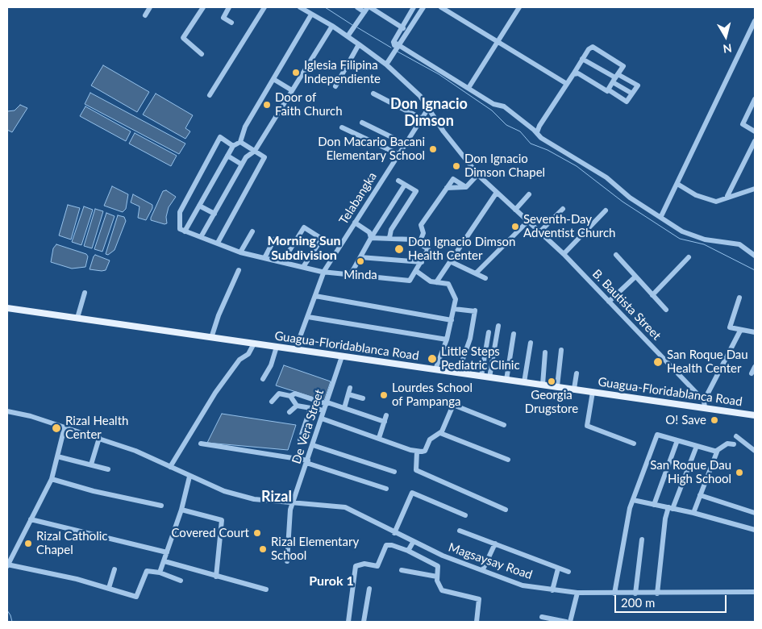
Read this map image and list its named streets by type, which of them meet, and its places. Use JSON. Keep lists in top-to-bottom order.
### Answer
{
  "streets": {
    "main road": ["Guagua-Floridablanca Road"],
    "street": [
      "Telabangka",
      "B. Bautista Street",
      "De Vera Street",
      "Magsaysay Road"
    ]
  },
  "crossings": [
    ["Telabangka", "B. Bautista Street"],
    ["Telabangka", "Guagua-Floridablanca Road"],
    ["B. Bautista Street", "Guagua-Floridablanca Road"],
    ["Guagua-Floridablanca Road", "De Vera Street"],
    ["De Vera Street", "Magsaysay Road"]
  ],
  "districts": [
    "Don Ignacio Dimson",
    "Morning Sun Subdivision",
    "Rizal",
    "Purok 1"
  ],
  "places": [
    "Iglesia Filipina Independiente",
    "Door of Faith Church",
    "Don Macario Bacani Elementary School",
    "Don Ignacio Dimson Chapel",
    "Seventh-Day Adventist Church",
    "Don Ignacio Dimson Health Center",
    "Minda",
    "Little Steps Pediatric Clinic",
    "San Roque Dau Health Center",
    "Georgia Drugstore",
    "Lourdes School of Pampanga",
    "O! Save",
    "Rizal Health Center",
    "San Roque Dau High School",
    "Covered Court",
    "Rizal Catholic Chapel",
    "Rizal Elementary School"
  ],
  "scale_bar": "200 m",
  "north": "bottom"
}
